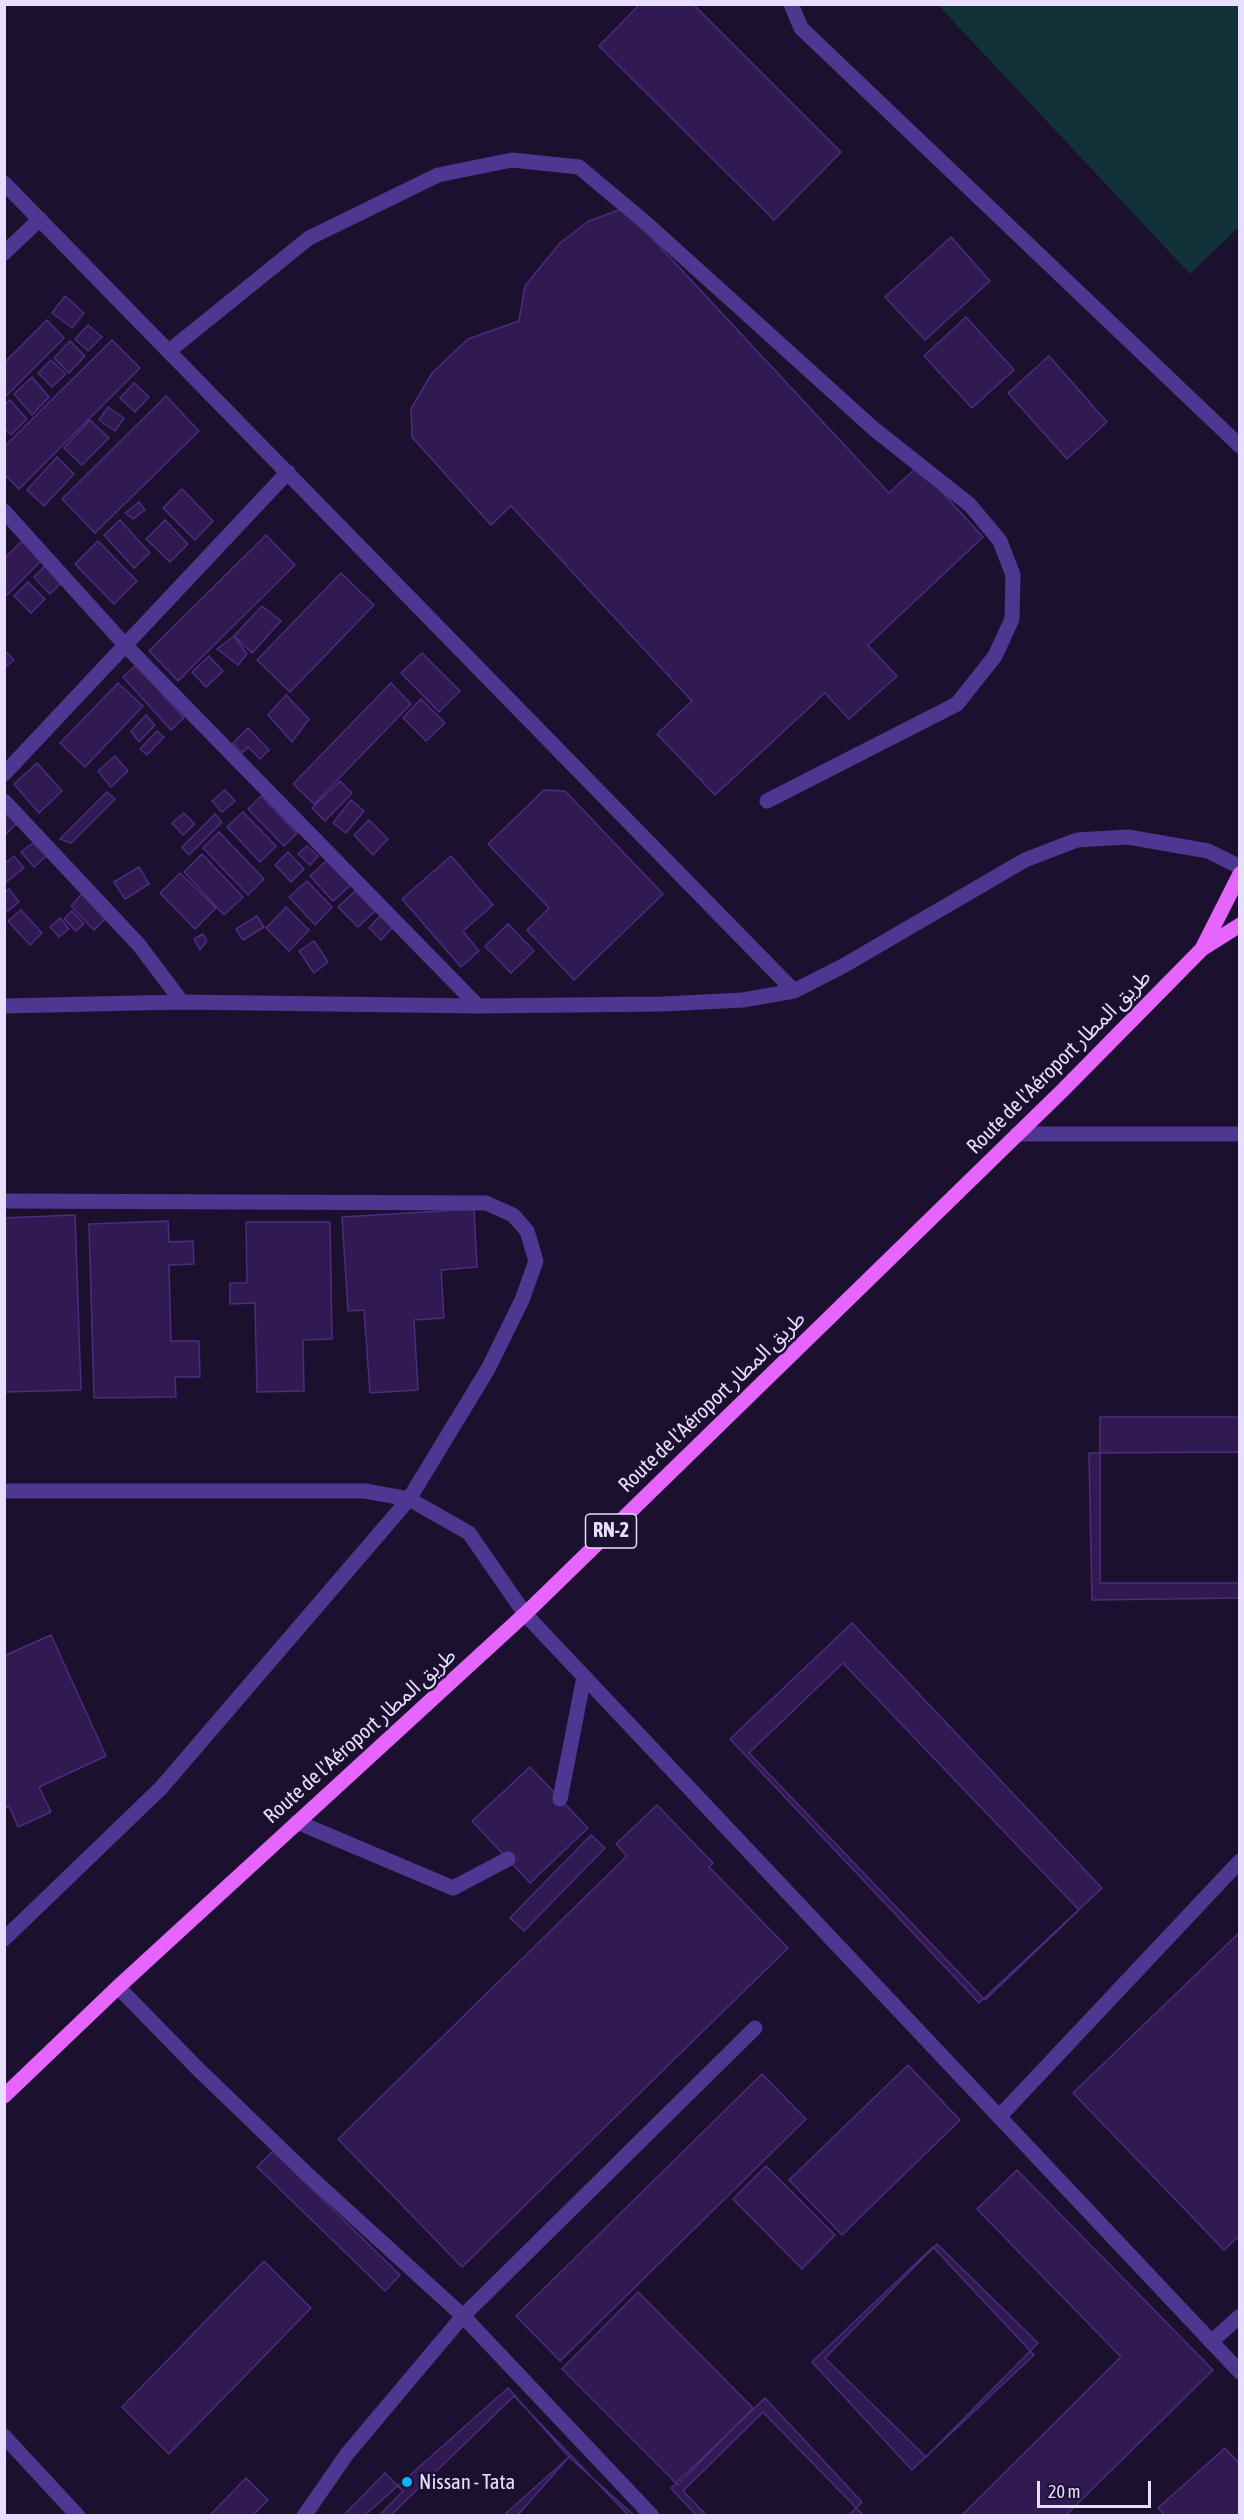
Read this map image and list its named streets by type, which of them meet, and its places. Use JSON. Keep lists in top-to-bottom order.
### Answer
{
  "streets": {
    "main road": ["Route de l'Aéroport طريق المطار", "RN-2"]
  },
  "crossings": [
    ["Route de l'Aéroport طريق المطار", "RN-2"]
  ],
  "places": ["Nissan - Tata"],
  "scale_bar": "20 m"
}
